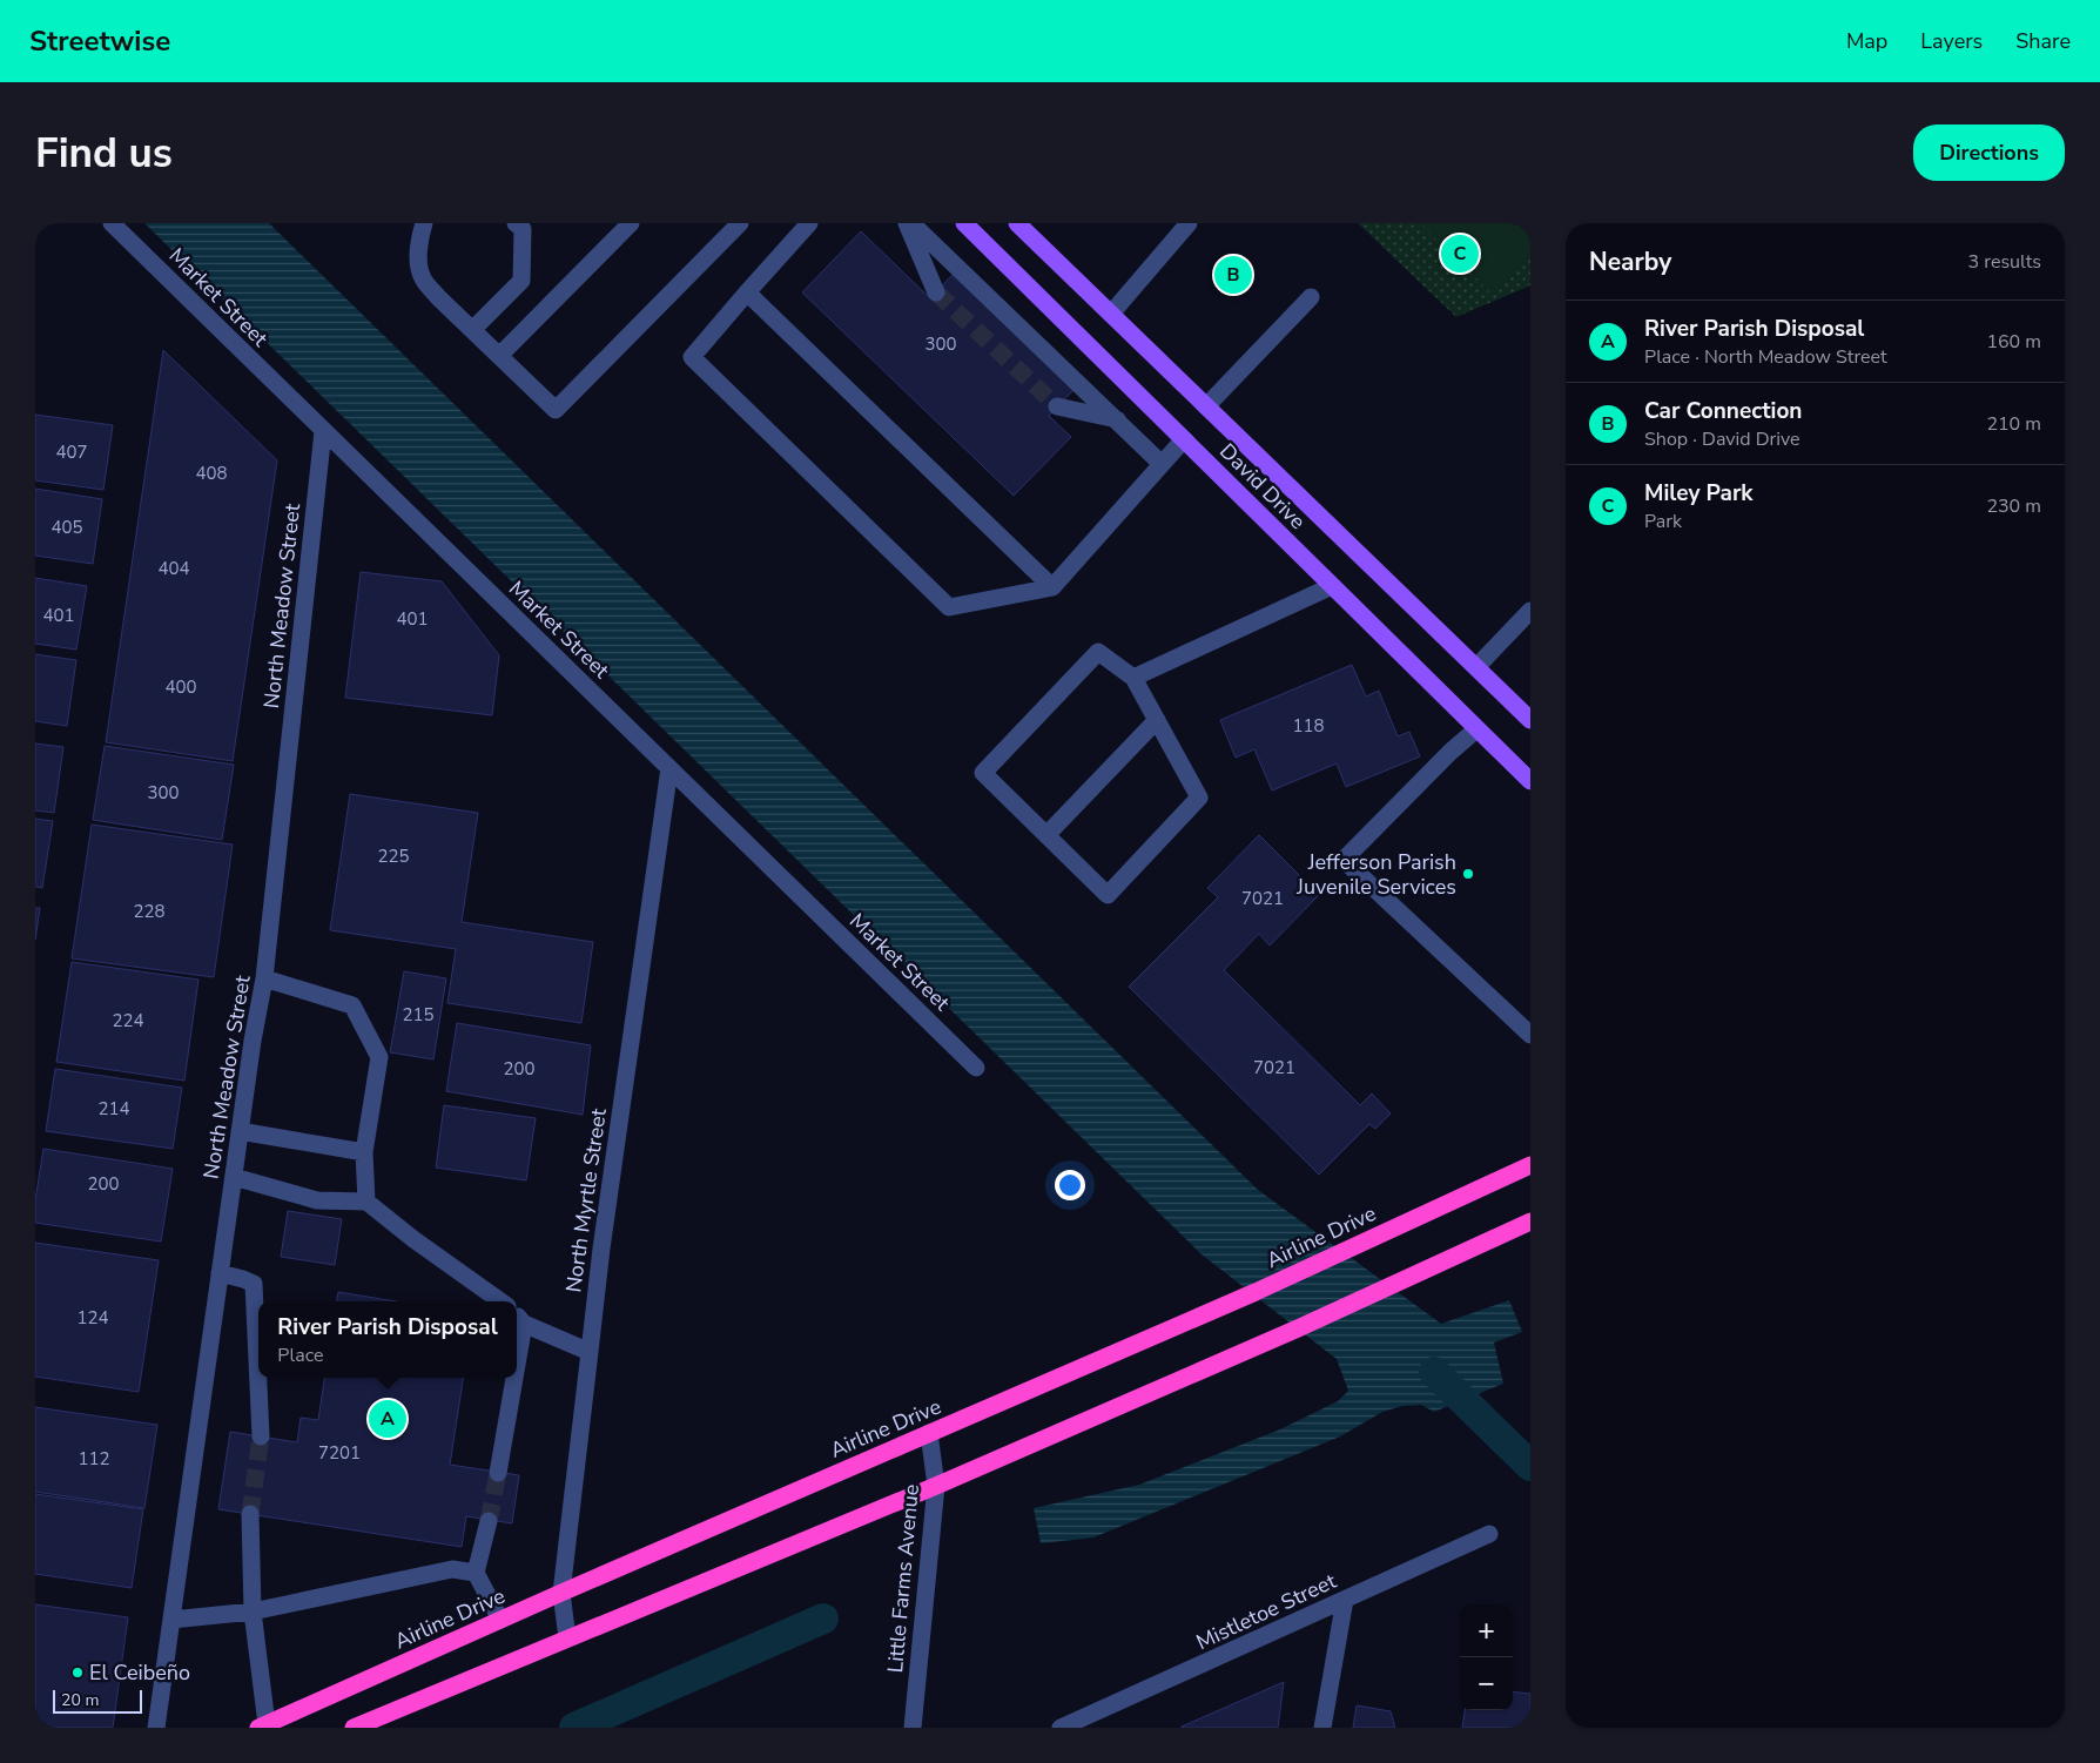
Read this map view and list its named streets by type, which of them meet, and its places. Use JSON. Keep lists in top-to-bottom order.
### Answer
{
  "streets": {
    "highway": ["Airline Drive"],
    "main road": ["David Drive"],
    "street": [
      "Market Street",
      "North Meadow Street",
      "North Myrtle Street",
      "Little Farms Avenue",
      "Mistletoe Street"
    ]
  },
  "crossings": [
    ["Market Street", "North Meadow Street"],
    ["Market Street", "North Myrtle Street"],
    ["North Myrtle Street", "Airline Drive"],
    ["Airline Drive", "Little Farms Avenue"]
  ],
  "places": ["Jefferson Parish Juvenile Services", "El Ceibeño"],
  "house_numbers": [
    "300",
    "407",
    "408",
    "405",
    "404",
    "401",
    "401",
    "400",
    "118",
    "300",
    "225",
    "7021",
    "228",
    "215",
    "224",
    "7021",
    "200",
    "214",
    "200",
    "124",
    "7201",
    "112"
  ],
  "scale_bar": "20 m",
  "page": {
    "header": "Streetwise",
    "nav": ["Map", "Layers", "Share"],
    "buttons": "Directions",
    "title": "Find us",
    "heading": ["Nearby", "3 results"],
    "pins": ["C", "B", "A"],
    "list": [
      {
        "mark": "A",
        "name": "River Parish Disposal",
        "note": "Place · North Meadow Street",
        "value": "160 m"
      },
      {
        "mark": "B",
        "name": "Car Connection",
        "note": "Shop · David Drive",
        "value": "210 m"
      },
      {
        "mark": "C",
        "name": "Miley Park",
        "note": "Park",
        "value": "230 m"
      }
    ],
    "popup": ["River Parish Disposal", "Place"],
    "map_buttons": ["+", "−"],
    "scale": "20 m"
  }
}
